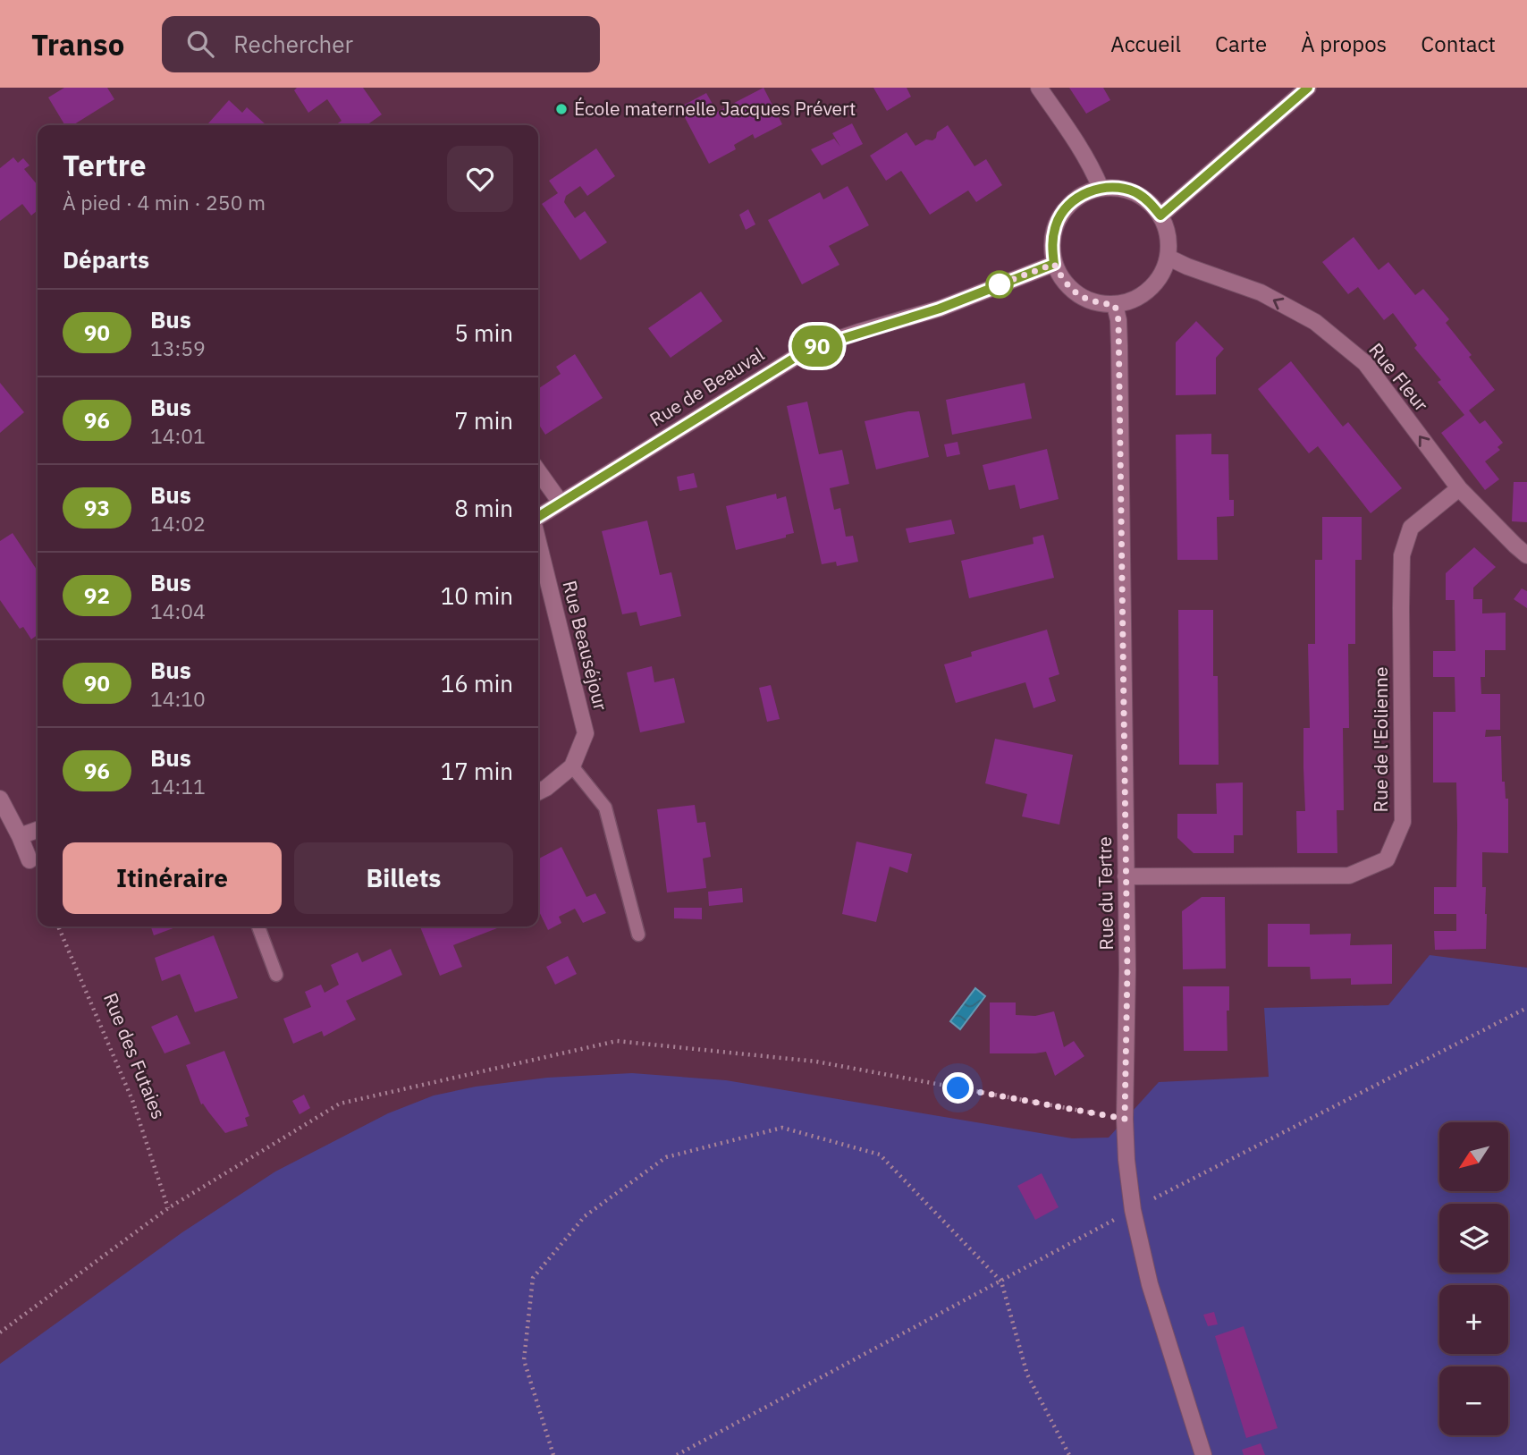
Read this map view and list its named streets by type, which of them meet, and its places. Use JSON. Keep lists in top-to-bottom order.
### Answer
{
  "streets": {
    "street": [
      "Rue Fleur",
      "Rue de Beauval",
      "Rue Beauséjour",
      "Rue de l'Eolienne",
      "Rue du Tertre"
    ],
    "path": ["Rue des Futaies"]
  },
  "crossings": [
    ["Rue Fleur", "Rue de Beauval"],
    ["Rue Fleur", "Rue de l'Eolienne"],
    ["Rue Fleur", "Rue du Tertre"],
    ["Rue de Beauval", "Rue du Tertre"],
    ["Rue de l'Eolienne", "Rue du Tertre"]
  ],
  "one_way": ["Rue Fleur"],
  "places": ["École maternelle Jacques Prévert"],
  "lines": ["bus line 90"],
  "north": "bottom left",
  "page": {
    "header": "Transo",
    "search": "Rechercher",
    "nav": [
      "Accueil",
      "Carte",
      "À propos",
      "Contact"
    ],
    "on_map": "90",
    "heading": [
      ["Tertre", "À pied · 4 min · 250 m"],
      "Départs"
    ],
    "list": [
      {
        "mark": "90",
        "name": "Bus",
        "note": "13:59",
        "value": "5 min"
      },
      {
        "mark": "96",
        "name": "Bus",
        "note": "14:01",
        "value": "7 min"
      },
      {
        "mark": "93",
        "name": "Bus",
        "note": "14:02",
        "value": "8 min"
      },
      {
        "mark": "92",
        "name": "Bus",
        "note": "14:04",
        "value": "10 min"
      },
      {
        "mark": "90",
        "name": "Bus",
        "note": "14:10",
        "value": "16 min"
      },
      {
        "mark": "96",
        "name": "Bus",
        "note": "14:11",
        "value": "17 min"
      }
    ],
    "buttons": ["Itinéraire", "Billets"],
    "map_buttons": ["+", "−"]
  }
}
